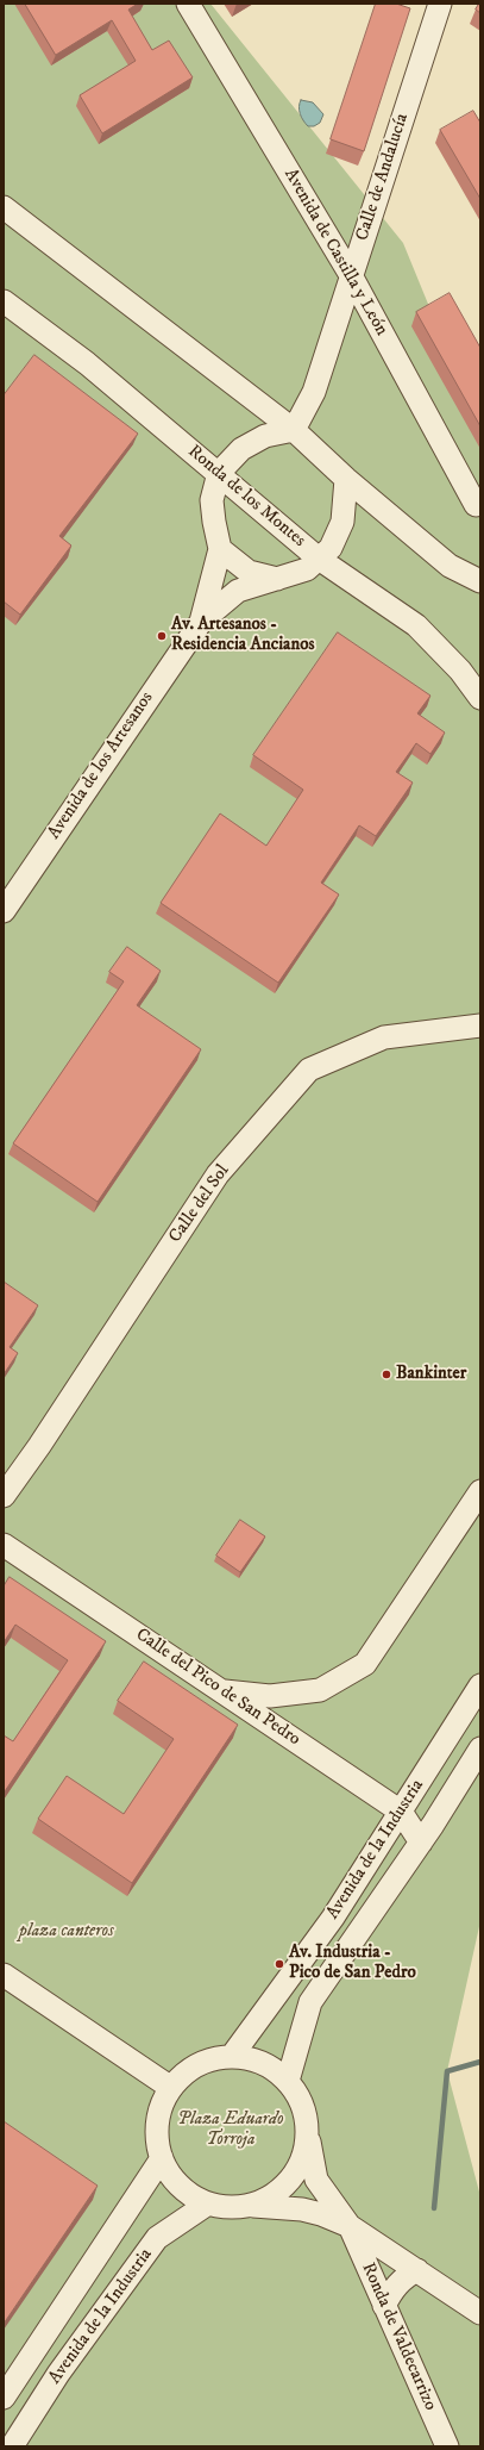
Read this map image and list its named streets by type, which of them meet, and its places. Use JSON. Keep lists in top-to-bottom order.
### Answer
{
  "streets": {
    "street": [
      "Calle de Andalucía",
      "Avenida de Castilla y León",
      "Ronda de los Montes",
      "Avenida de los Artesanos",
      "Calle del Sol",
      "Calle del Pico de San Pedro",
      "Avenida de la Industria",
      "Ronda de Valdecarrizo"
    ]
  },
  "crossings": [
    ["Calle de Andalucía", "Avenida de Castilla y León"],
    ["Ronda de los Montes", "Avenida de los Artesanos"],
    ["Calle del Pico de San Pedro", "Avenida de la Industria"],
    ["Avenida de la Industria", "Ronda de Valdecarrizo"]
  ],
  "parks": ["plaza canteros", "Plaza Eduardo Torroja"],
  "places": ["Av. Artesanos - Residencia Ancianos", "Bankinter", "Av. Industria - Pico de San Pedro"]
}
